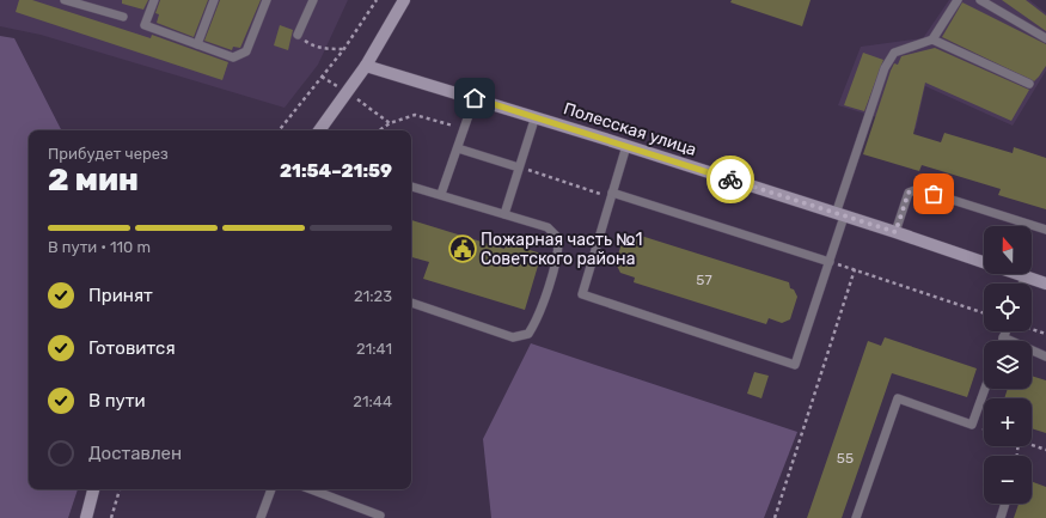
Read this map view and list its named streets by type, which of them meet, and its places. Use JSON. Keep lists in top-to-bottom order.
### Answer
{
  "streets": {
    "street": ["Полесская улица"]
  },
  "places": {
    "public building": ["Пожарная часть №1 Советского района"]
  },
  "house_numbers": ["57", "55"],
  "north": "top",
  "page": {
    "heading": ["2 мин", "Прибудет через", "21:54–21:59"],
    "bar": "В пути · 110 m",
    "map_buttons": ["+", "−"],
    "list": [
      ["Принят", "21:23"],
      ["Готовится", "21:41"],
      ["В пути", "21:44"],
      "Доставлен"
    ]
  }
}
